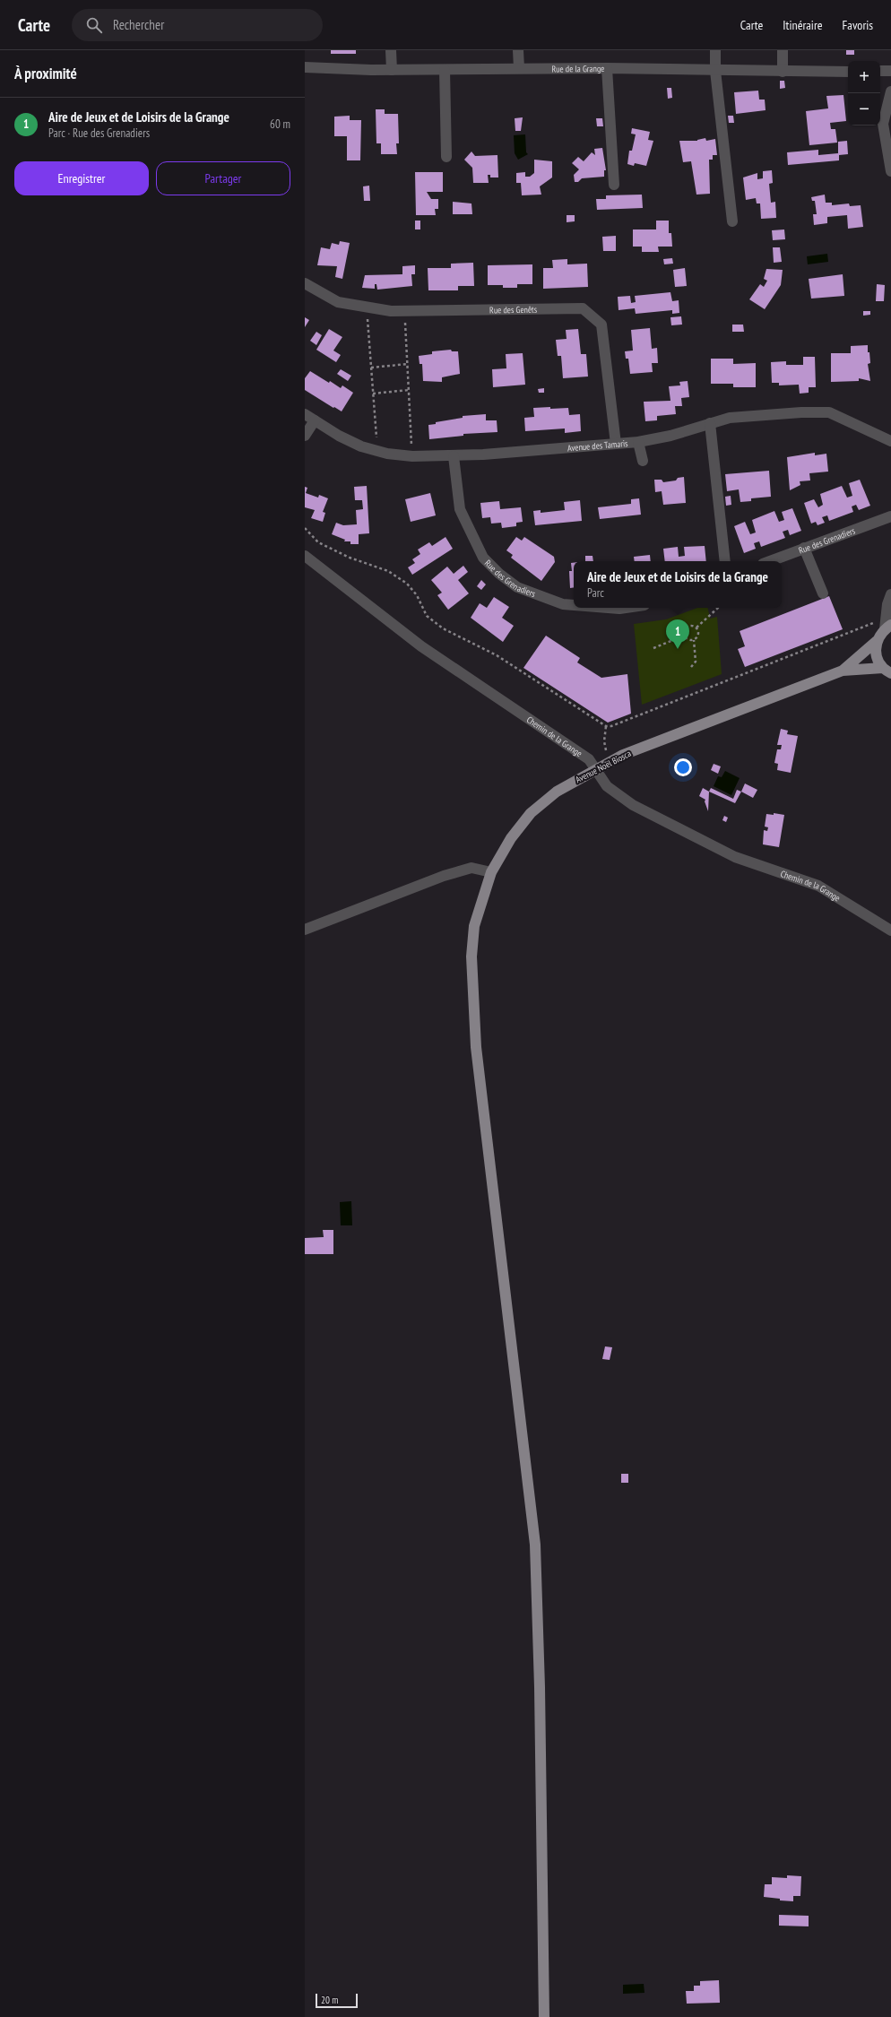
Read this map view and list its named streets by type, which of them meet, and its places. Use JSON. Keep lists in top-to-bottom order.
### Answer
{
  "streets": {
    "main road": ["Avenue Noël Biosca"],
    "street": [
      "Rue de la Grange",
      "Rue des Genêts",
      "Avenue des Tamaris",
      "Rue des Grenadiers",
      "Chemin de la Grange"
    ]
  },
  "crossings": [
    ["Rue des Genêts", "Avenue des Tamaris"],
    ["Avenue des Tamaris", "Rue des Grenadiers"],
    ["Chemin de la Grange", "Avenue Noël Biosca"]
  ],
  "scale_bar": "20 m",
  "page": {
    "header": "Carte",
    "search": "Rechercher",
    "nav": ["Carte", "Itinéraire", "Favoris"],
    "heading": "À proximité",
    "map_buttons": ["+", "−"],
    "list": [
      {
        "mark": "1",
        "name": "Aire de Jeux et de Loisirs de la Grange",
        "note": "Parc · Rue des Grenadiers",
        "value": "60 m"
      }
    ],
    "buttons": ["Enregistrer", "Partager"],
    "popup": ["Aire de Jeux et de Loisirs de la Grange", "Parc"],
    "pins": "1",
    "scale": "20 m"
  }
}
